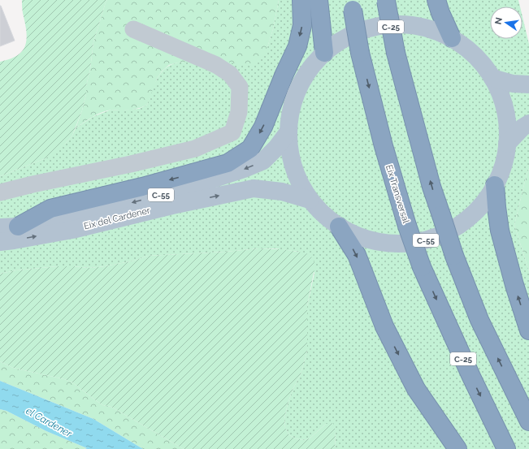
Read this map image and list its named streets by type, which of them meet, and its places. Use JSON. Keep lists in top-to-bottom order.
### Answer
{
  "streets": {
    "highway": ["C-25", "Eix Transversal"],
    "main road": ["C-55", "Eix del Cardener"]
  },
  "crossings": [
    ["C-55", "Eix del Cardener"]
  ],
  "water": ["el Cardener"],
  "north": "left"
}
